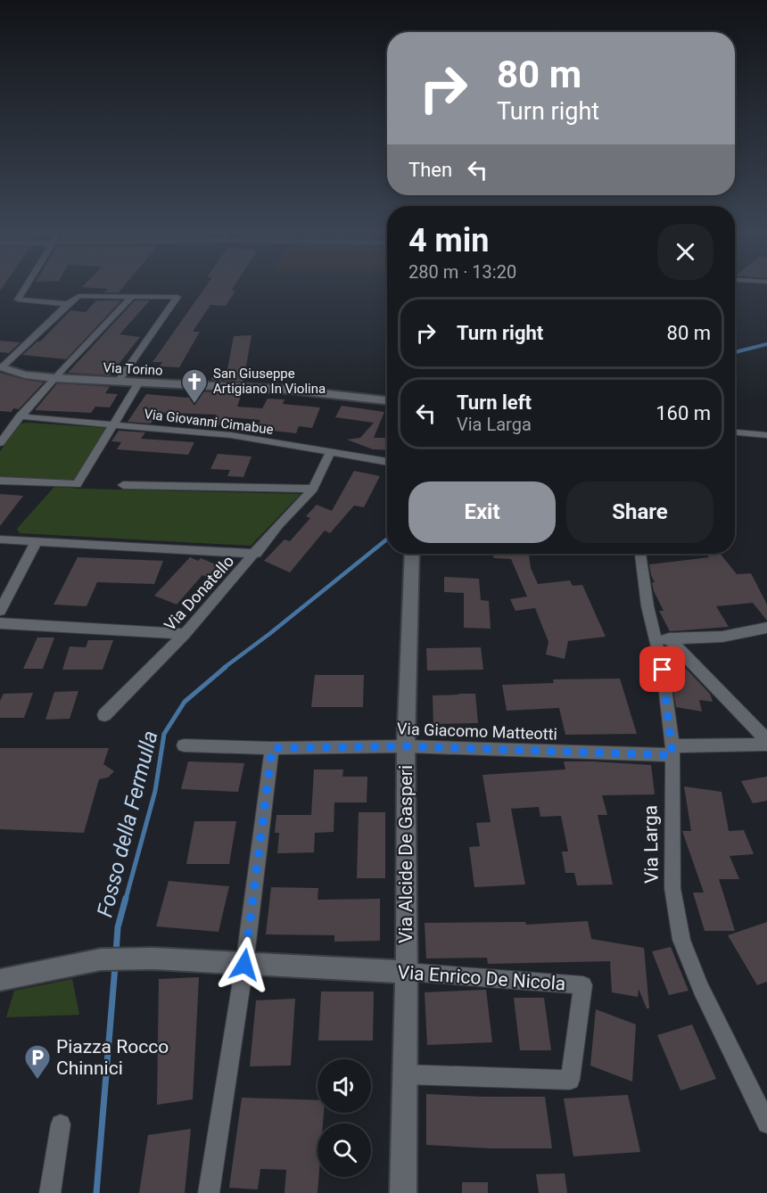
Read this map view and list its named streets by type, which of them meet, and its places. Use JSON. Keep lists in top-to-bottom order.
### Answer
{
  "streets": {
    "street": [
      "Via Torino",
      "Via Giovanni Cimabue",
      "Via Donatello",
      "Via Giacomo Matteotti",
      "Via Larga",
      "Via Alcide De Gasperi",
      "Via Enrico De Nicola"
    ]
  },
  "crossings": [
    ["Via Giovanni Cimabue", "Via Donatello"],
    ["Via Giacomo Matteotti", "Via Larga"],
    ["Via Giacomo Matteotti", "Via Alcide De Gasperi"],
    ["Via Alcide De Gasperi", "Via Enrico De Nicola"]
  ],
  "water": ["Fosso della Fermulla"],
  "places": {
    "church": ["San Giuseppe Artigiano In Violina"],
    "parking": ["Piazza Rocco Chinnici"]
  },
  "page": {
    "turn": ["80 m", "Turn right"],
    "then": "Then",
    "heading": ["4 min", "280 m · 13:20"],
    "list": [
      {
        "name": "Turn right",
        "value": "80 m"
      },
      {
        "name": "Turn left",
        "note": "Via Larga",
        "value": "160 m"
      }
    ],
    "buttons": ["Exit", "Share"]
  }
}
